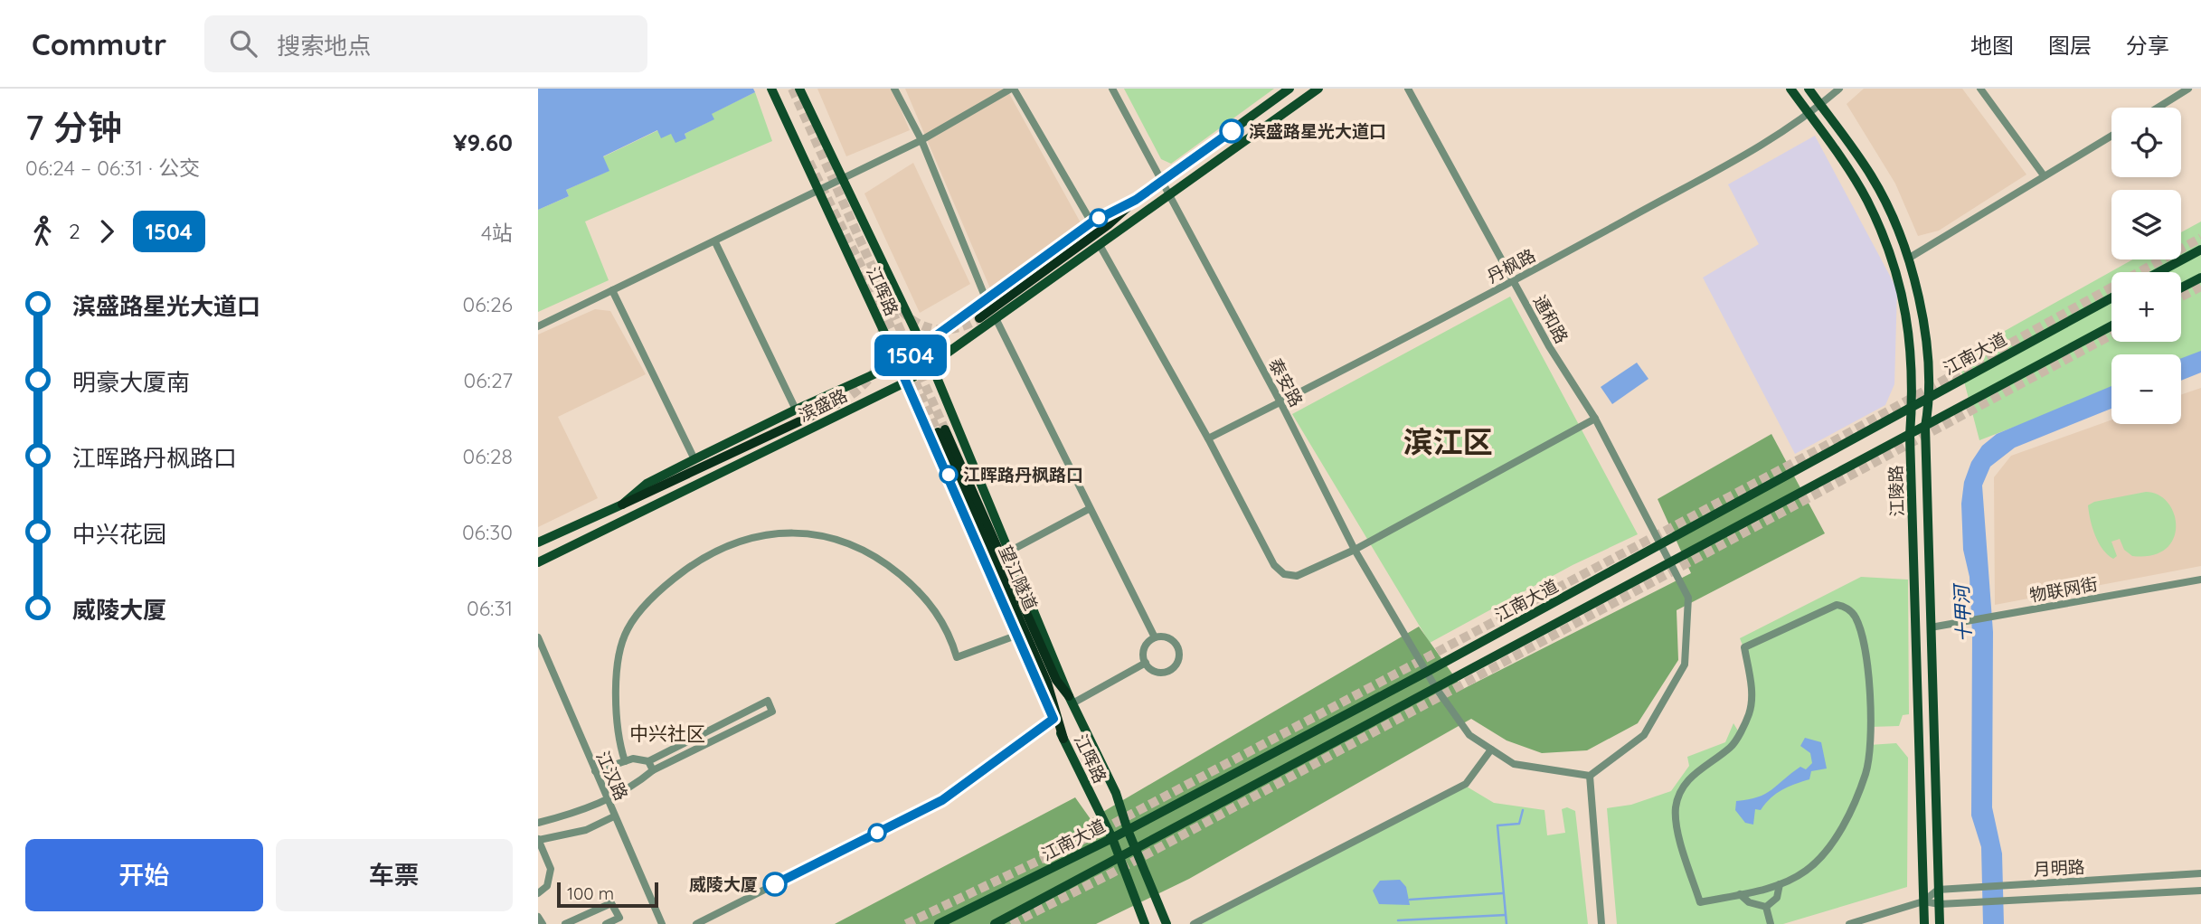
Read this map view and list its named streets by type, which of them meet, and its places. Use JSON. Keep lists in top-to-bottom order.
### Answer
{
  "streets": {
    "highway": ["望江隧道"],
    "main road": [
      "江晖路",
      "江南大道",
      "滨盛路",
      "江陵路"
    ],
    "street": [
      "丹枫路",
      "通和路",
      "泰安路",
      "物联网街",
      "江汉路",
      "月明路"
    ]
  },
  "crossings": [
    ["丹枫路", "通和路"],
    ["丹枫路", "泰安路"],
    ["丹枫路", "江陵路"],
    ["江晖路", "江南大道"],
    ["江晖路", "滨盛路"],
    ["江晖路", "望江隧道"],
    ["通和路", "江南大道"],
    ["通和路", "泰安路"],
    ["江南大道", "泰安路"],
    ["江南大道", "江陵路"],
    ["泰安路", "滨盛路"],
    ["江陵路", "物联网街"],
    ["江陵路", "月明路"]
  ],
  "districts": ["滨江区", "中兴社区"],
  "water": ["十甲河"],
  "places": ["滨盛路星光大道口", "江晖路丹枫路口", "威陵大厦"],
  "lines": ["bus line 1504"],
  "scale_bar": "100 m",
  "page": {
    "header": "Commutr",
    "search": "搜索地点",
    "nav": ["地图", "图层", "分享"],
    "heading": ["7 分钟", "06:24 – 06:31 · 公交", "¥9.60"],
    "on_map": "1504",
    "map_buttons": ["+", "−"],
    "legs": ["2", "1504", "4站"],
    "list": [
      {
        "name": "滨盛路星光大道口",
        "value": "06:26"
      },
      {
        "name": "明豪大厦南",
        "value": "06:27"
      },
      {
        "name": "江晖路丹枫路口",
        "value": "06:28"
      },
      {
        "name": "中兴花园",
        "value": "06:30"
      },
      {
        "name": "威陵大厦",
        "value": "06:31"
      }
    ],
    "buttons": ["开始", "车票"],
    "scale": "100 m"
  }
}
